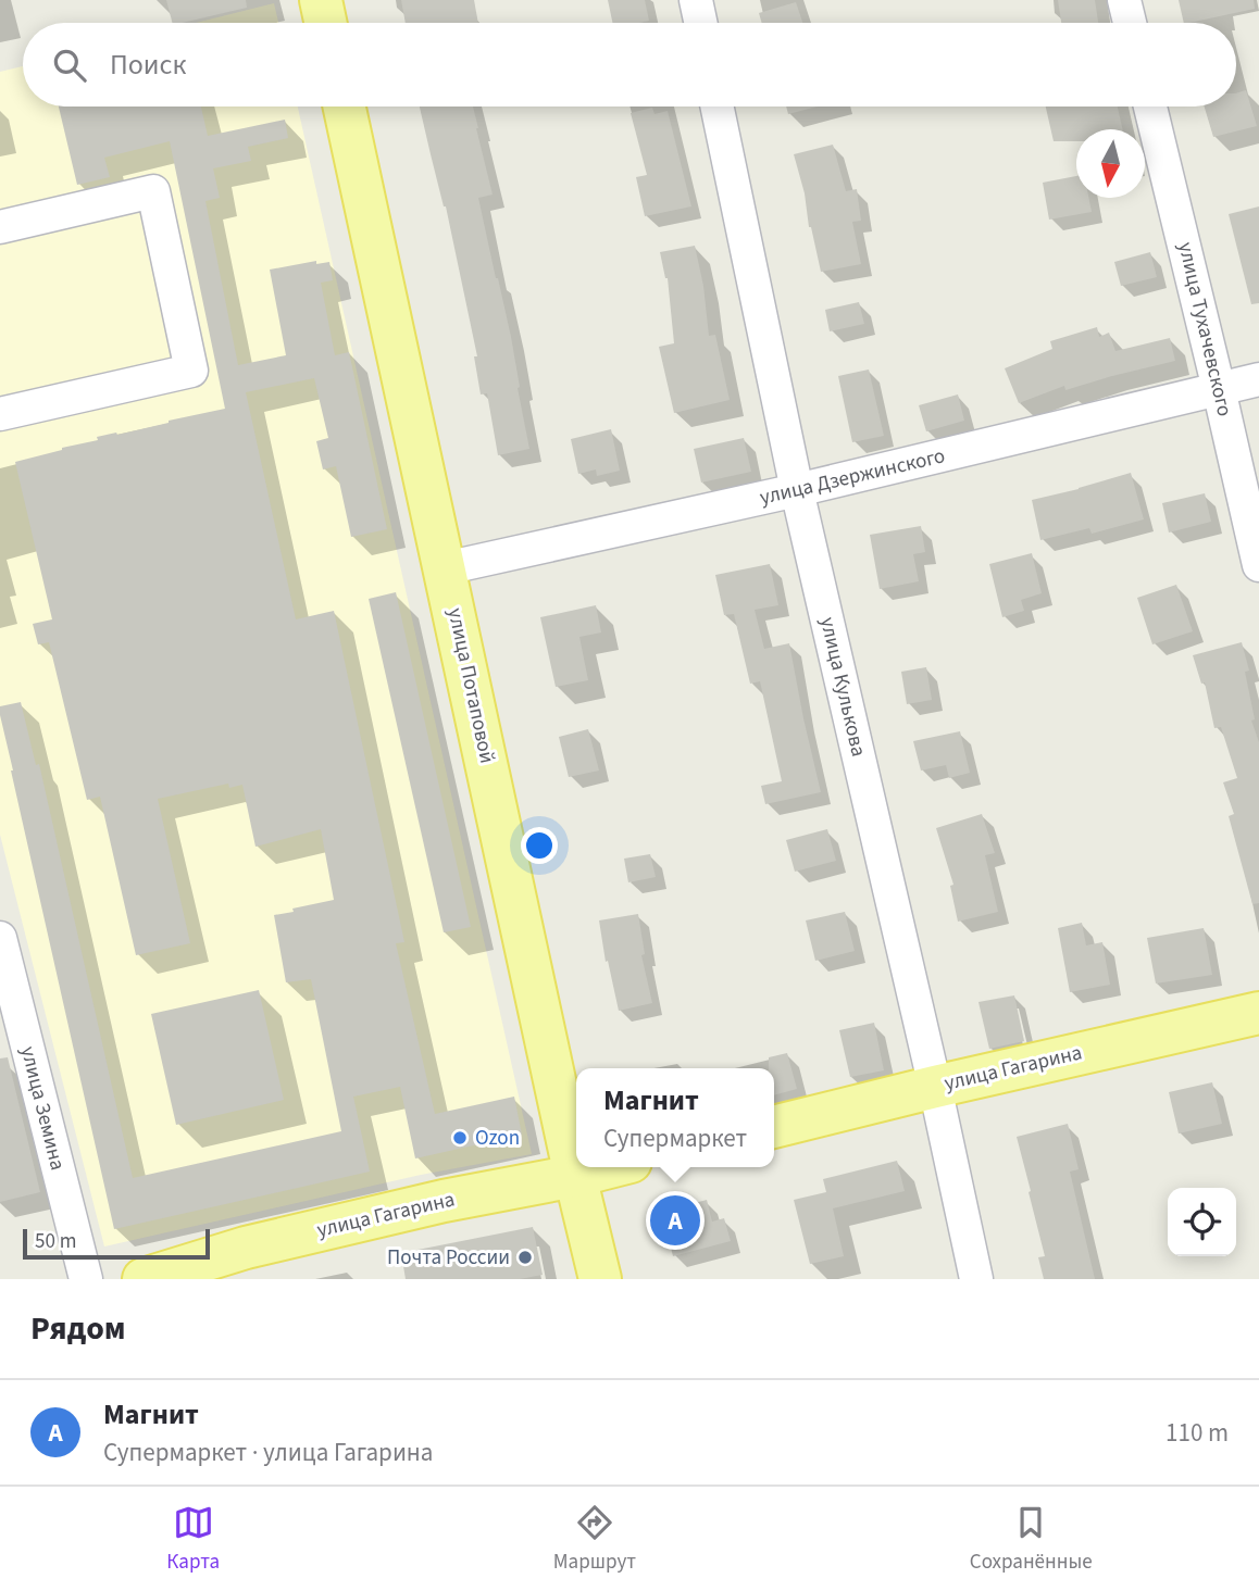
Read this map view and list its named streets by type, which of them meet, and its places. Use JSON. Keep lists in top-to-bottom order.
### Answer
{
  "streets": {
    "main road": ["улица Потаповой", "улица Гагарина"],
    "street": [
      "улица Тухачевского",
      "улица Дзержинского",
      "улица Кулькова",
      "улица Земина"
    ]
  },
  "crossings": [
    ["улица Тухачевского", "улица Дзержинского"],
    ["улица Дзержинского", "улица Потаповой"],
    ["улица Дзержинского", "улица Кулькова"],
    ["улица Потаповой", "улица Гагарина"],
    ["улица Кулькова", "улица Гагарина"]
  ],
  "places": ["Ozon", "Почта России"],
  "scale_bar": "50 m",
  "north": "bottom",
  "page": {
    "search": "Поиск",
    "popup": ["Магнит", "Супермаркет"],
    "pins": "A",
    "scale": "50 m",
    "heading": "Рядом",
    "list": [
      {
        "mark": "A",
        "name": "Магнит",
        "note": "Супермаркет · улица Гагарина",
        "value": "110 m"
      }
    ],
    "nav": ["Карта", "Маршрут", "Сохранённые"]
  }
}
